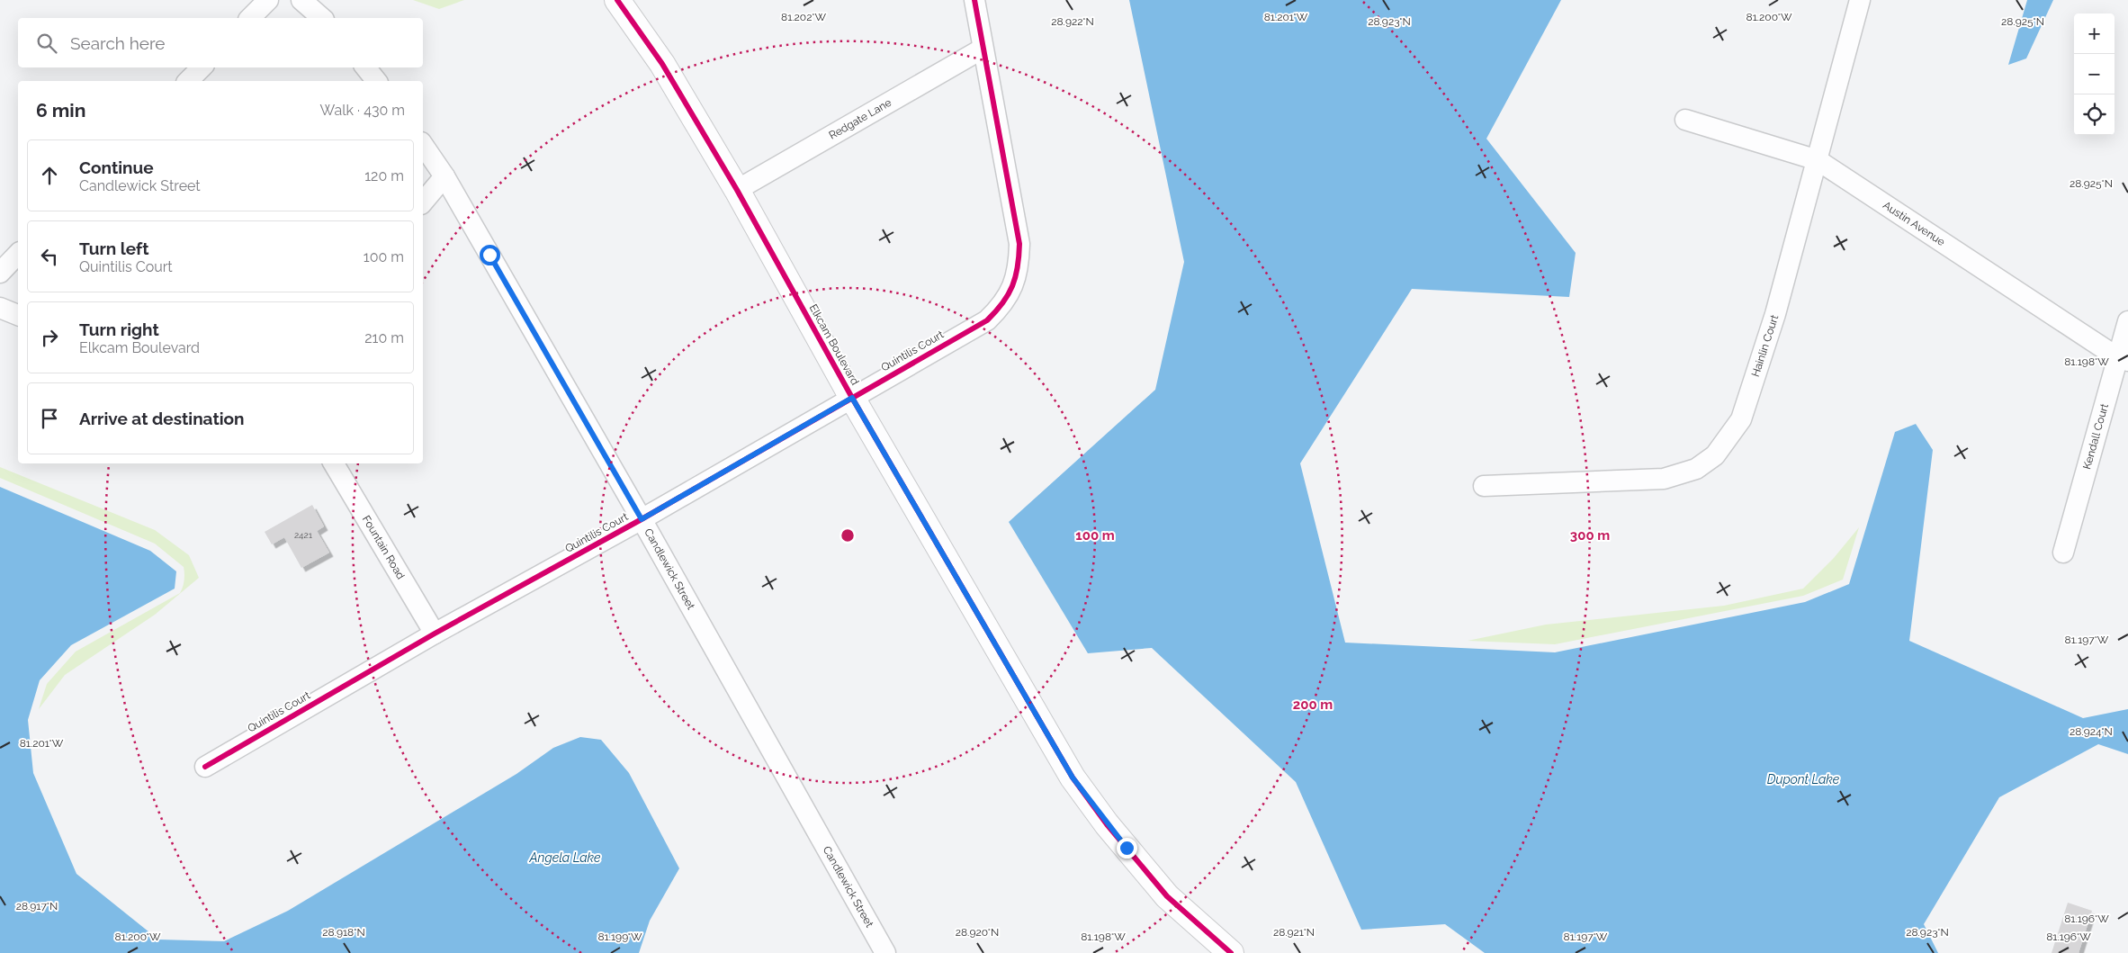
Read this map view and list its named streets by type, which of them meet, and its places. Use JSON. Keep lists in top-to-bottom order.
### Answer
{
  "streets": {
    "street": [
      "Redgate Lane",
      "Austin Avenue",
      "Elkcam Boulevard",
      "Hainlin Court",
      "Quintilis Court",
      "Kendall Court",
      "Fountain Road",
      "Candlewick Street"
    ]
  },
  "crossings": [
    ["Redgate Lane", "Elkcam Boulevard"],
    ["Redgate Lane", "Quintilis Court"],
    ["Austin Avenue", "Hainlin Court"],
    ["Austin Avenue", "Kendall Court"],
    ["Elkcam Boulevard", "Quintilis Court"],
    ["Quintilis Court", "Fountain Road"],
    ["Quintilis Court", "Candlewick Street"]
  ],
  "water": ["Dupont Lake", "Angela Lake"],
  "house_numbers": ["2421"],
  "page": {
    "map_buttons": ["+", "−"],
    "search": "Search here",
    "heading": ["6 min", "Walk · 430 m"],
    "list": [
      ["Continue", "Candlewick Street", "120 m"],
      ["Turn left", "Quintilis Court", "100 m"],
      ["Turn right", "Elkcam Boulevard", "210 m"],
      "Arrive at destination"
    ]
  },
  "coordinates": [
    "81.202°W",
    "81.201°W",
    "81.200°W",
    "28.925°N",
    "28.922°N",
    "28.923°N",
    "81.198°W",
    "81.197°W",
    "28.924°N",
    "28.917°N",
    "81.196°W",
    "28.918°N",
    "28.920°N",
    "28.921°N",
    "81.199°W"
  ],
  "rings": ["100 m", "300 m", "200 m"]
}
